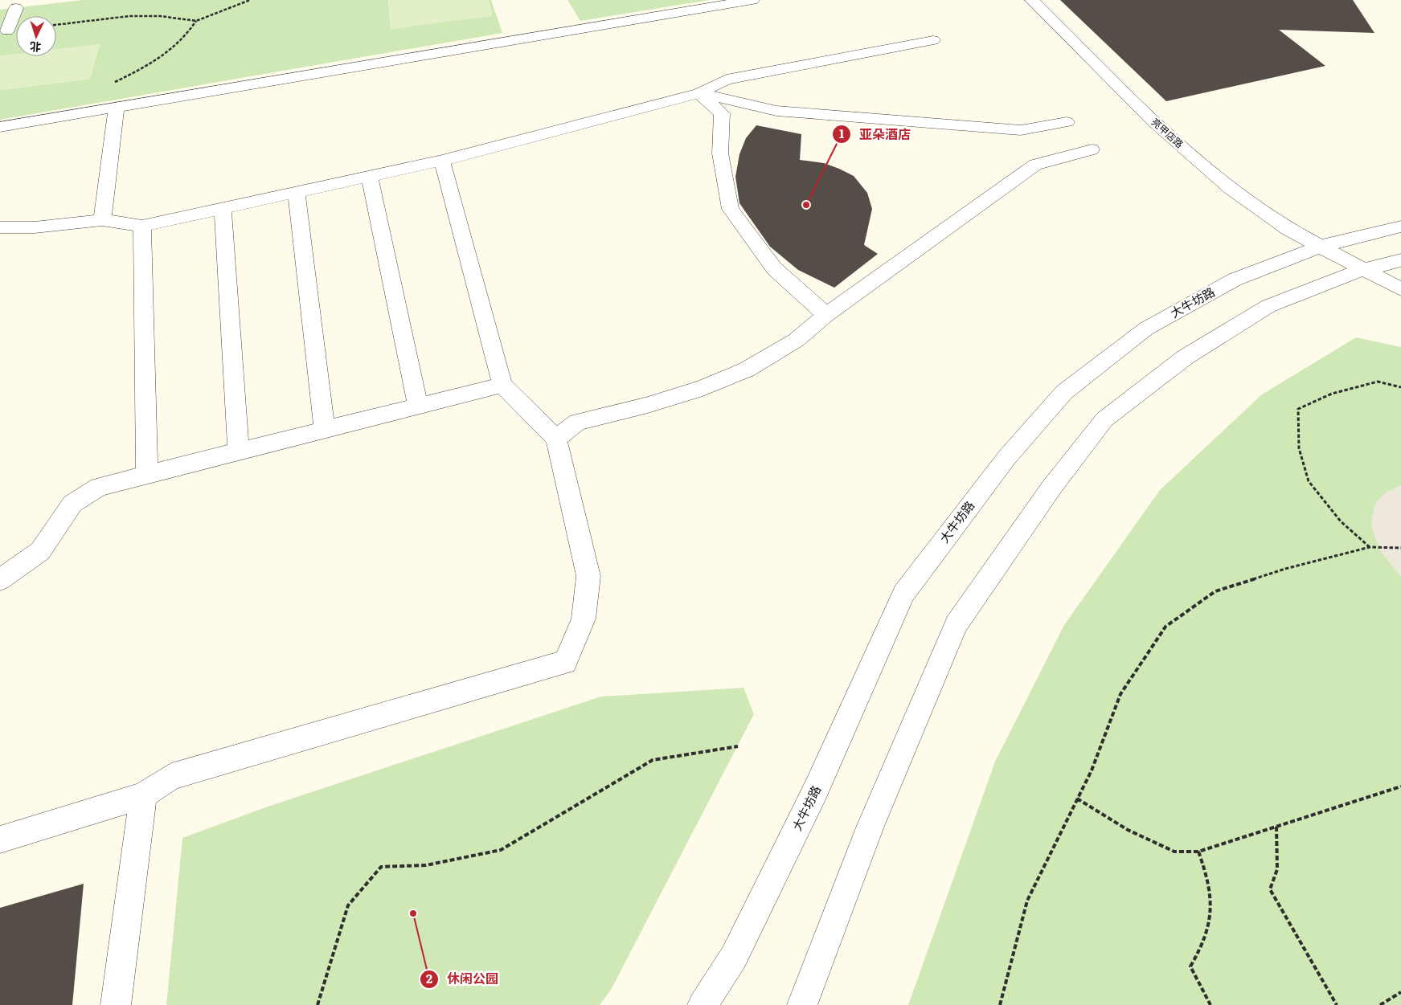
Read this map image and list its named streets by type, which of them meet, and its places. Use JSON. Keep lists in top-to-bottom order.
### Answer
{
  "streets": {
    "street": ["亮甲店路", "大牛坊路"]
  },
  "crossings": [
    ["亮甲店路", "大牛坊路"]
  ],
  "places": ["亚朵酒店", "休闲公园"],
  "north": "bottom"
}
